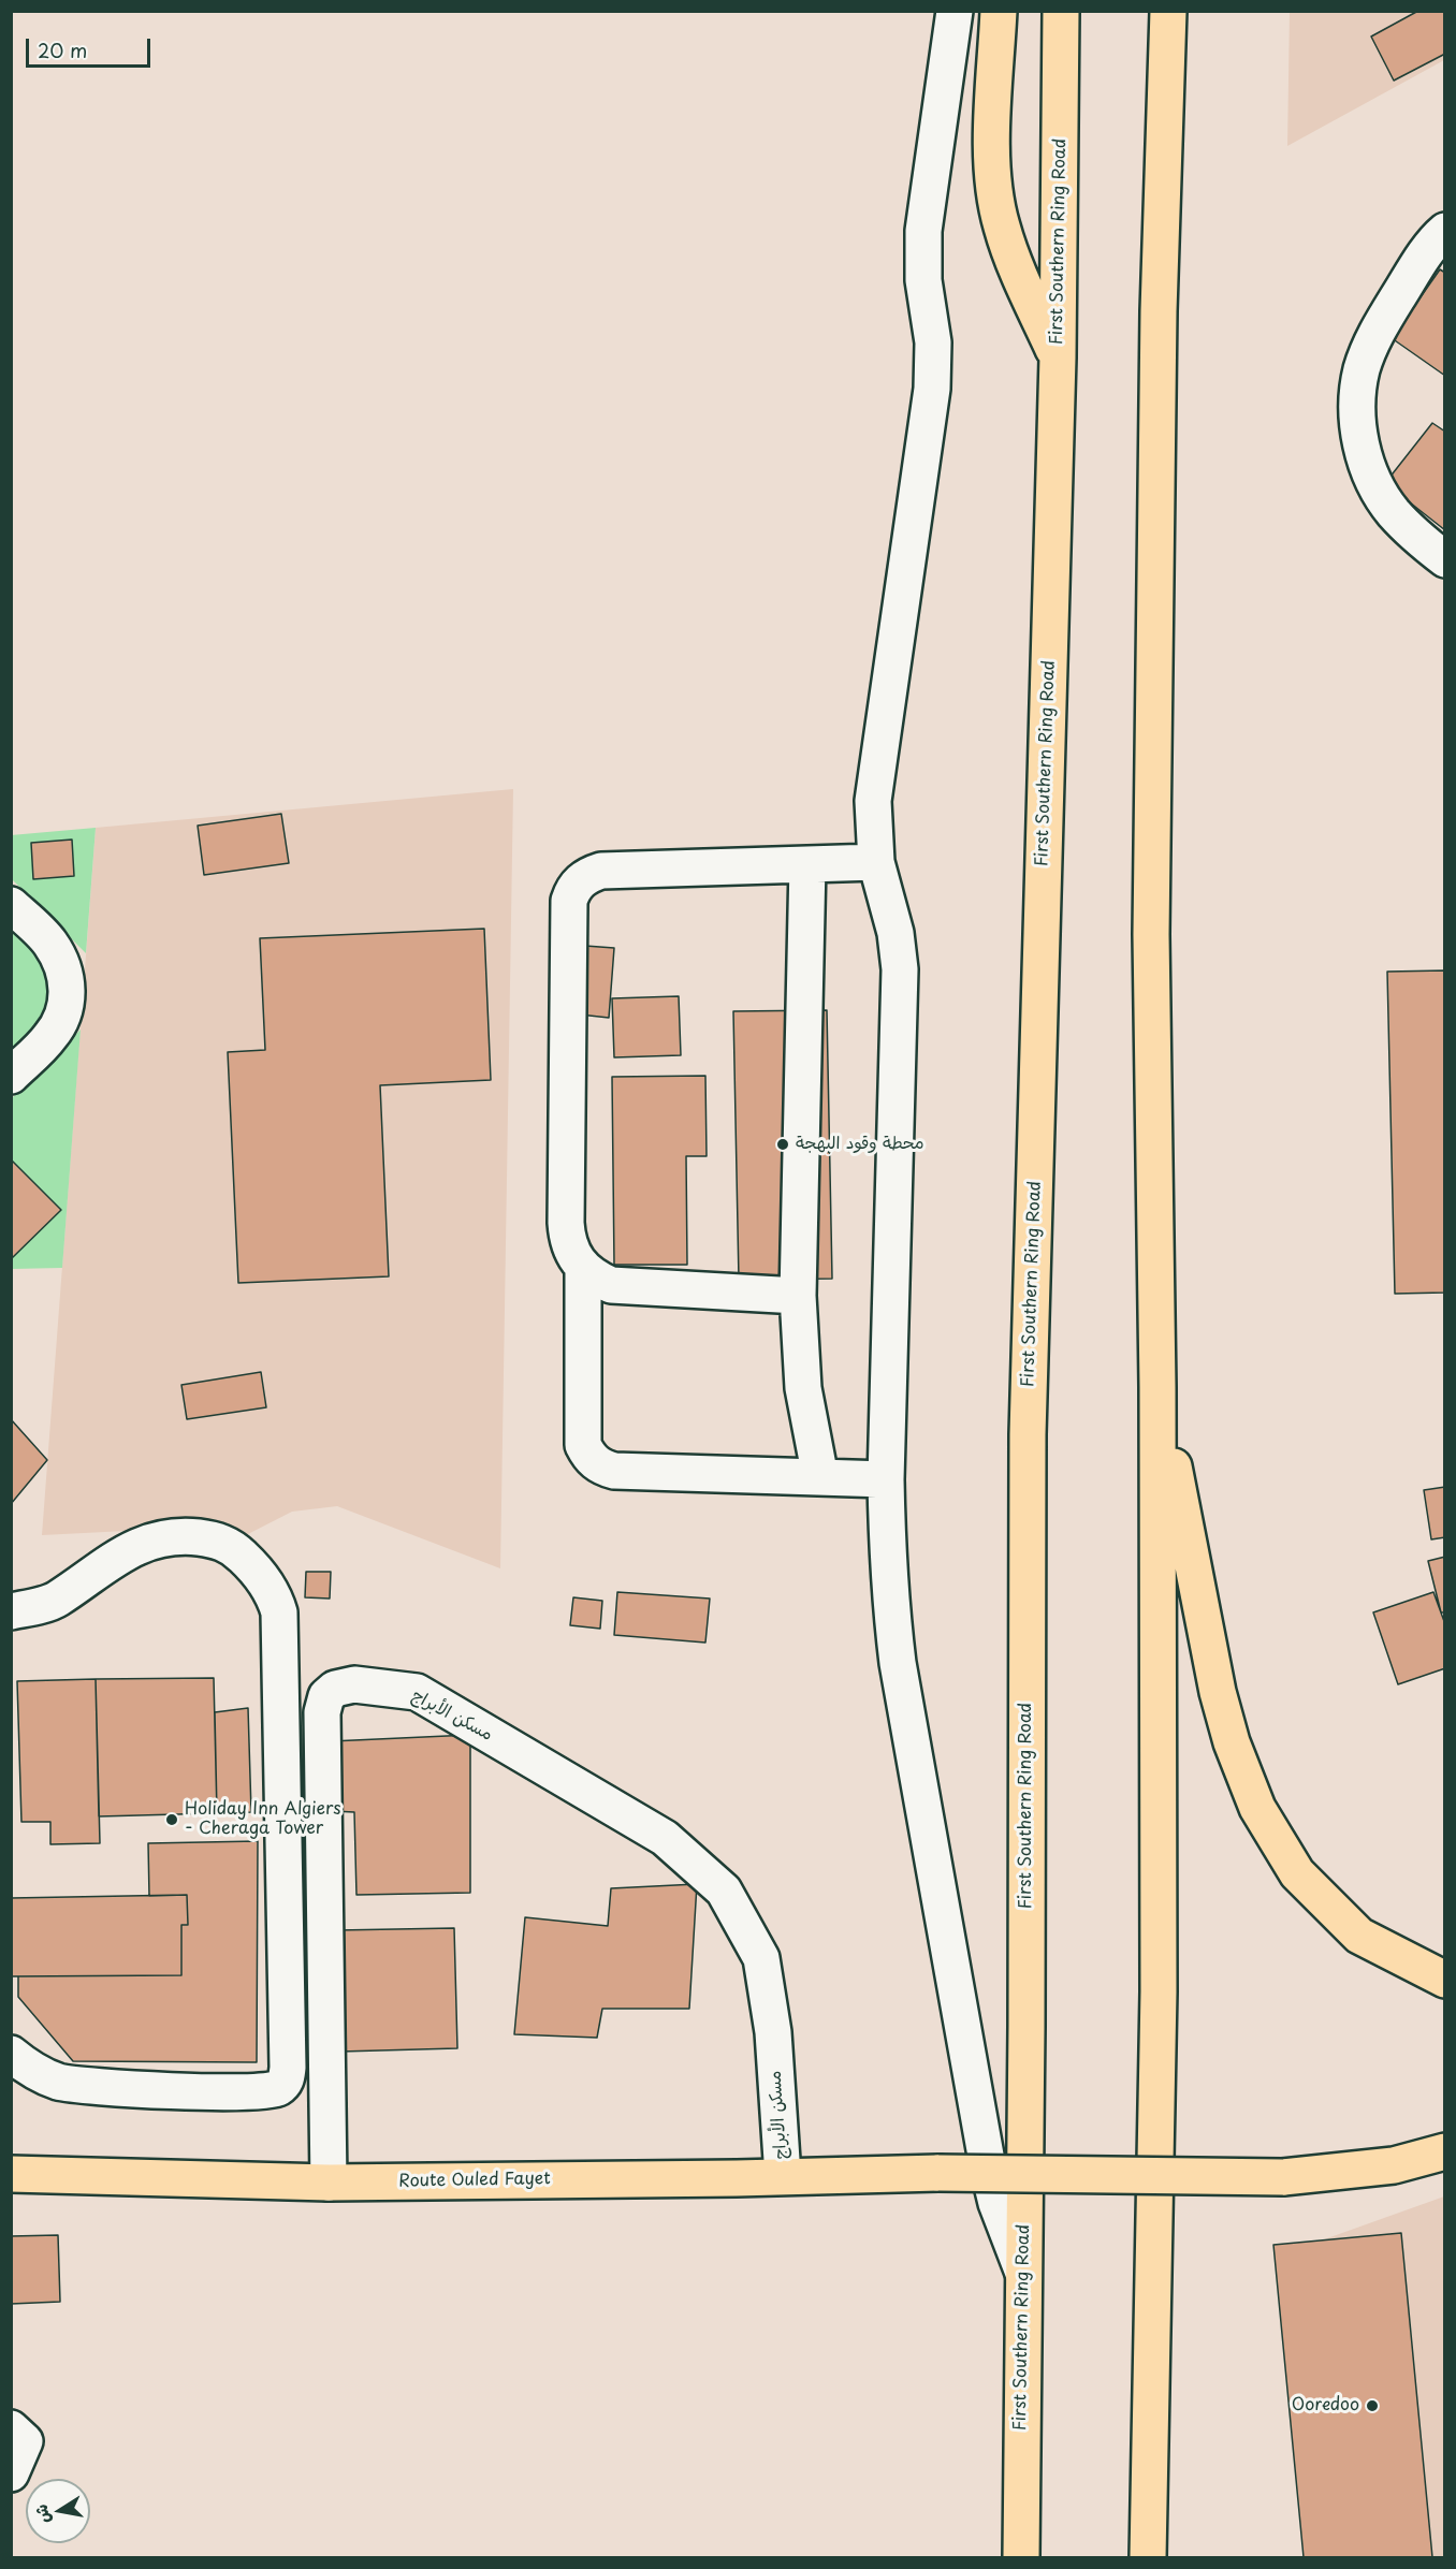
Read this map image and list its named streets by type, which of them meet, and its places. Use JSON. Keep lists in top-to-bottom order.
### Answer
{
  "streets": {
    "main road": ["First Southern Ring Road", "Route Ouled Fayet"],
    "street": ["مسكن الأبراج"]
  },
  "crossings": [
    ["مسكن الأبراج", "Route Ouled Fayet"]
  ],
  "places": ["محطة وقود البهجة", "Holiday Inn Algiers - Cheraga Tower", "Ooredoo"],
  "scale_bar": "20 m",
  "north": "left"
}
